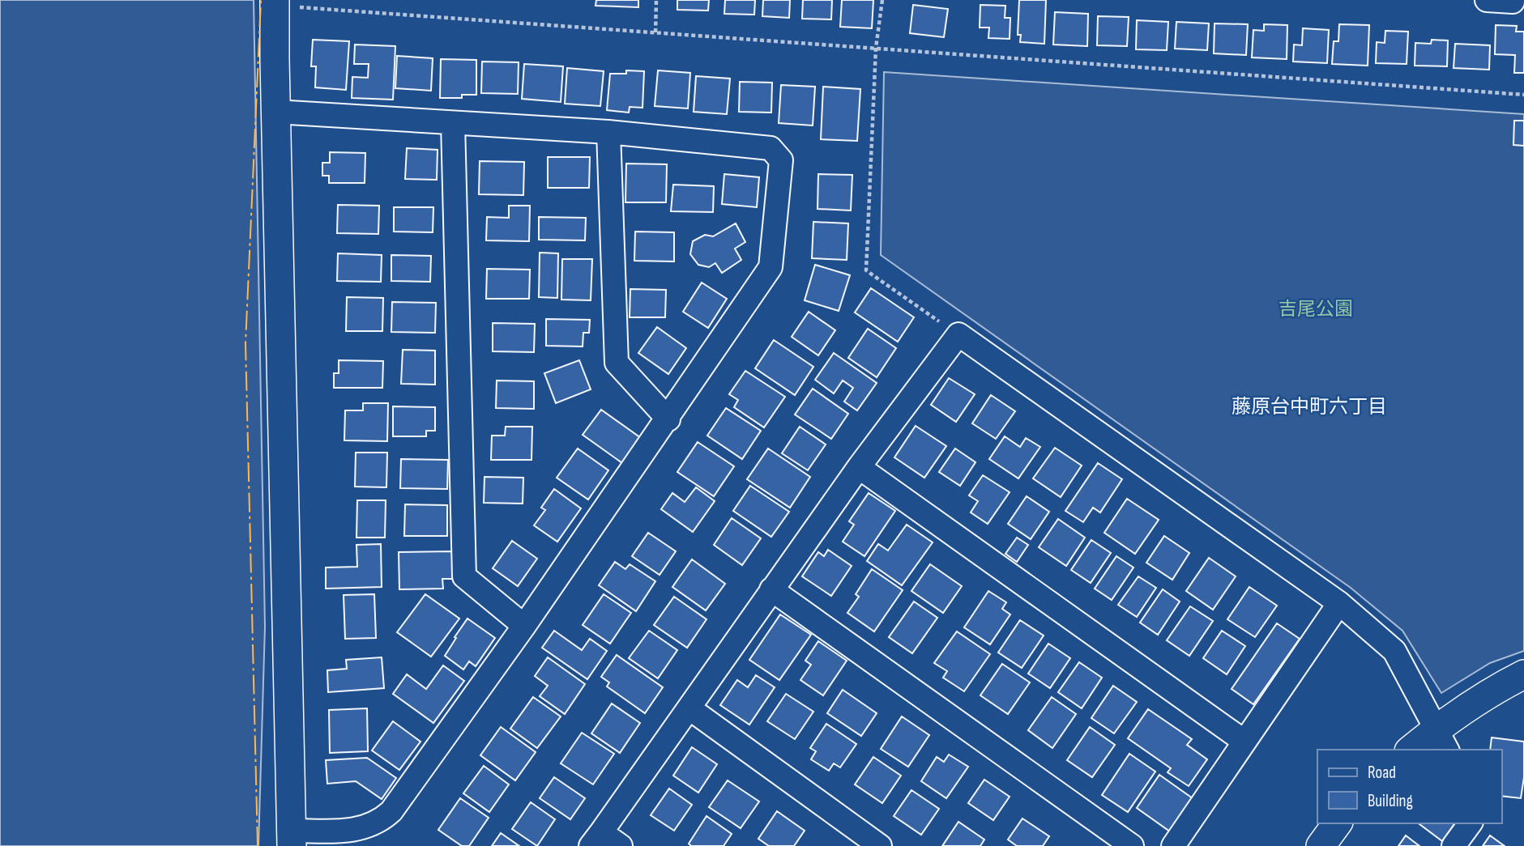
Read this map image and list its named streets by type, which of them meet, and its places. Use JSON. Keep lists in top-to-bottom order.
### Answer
{
  "districts": ["藤原台中町六丁目"],
  "parks": ["吉尾公園"],
  "legend": ["Road", "Building"]
}
